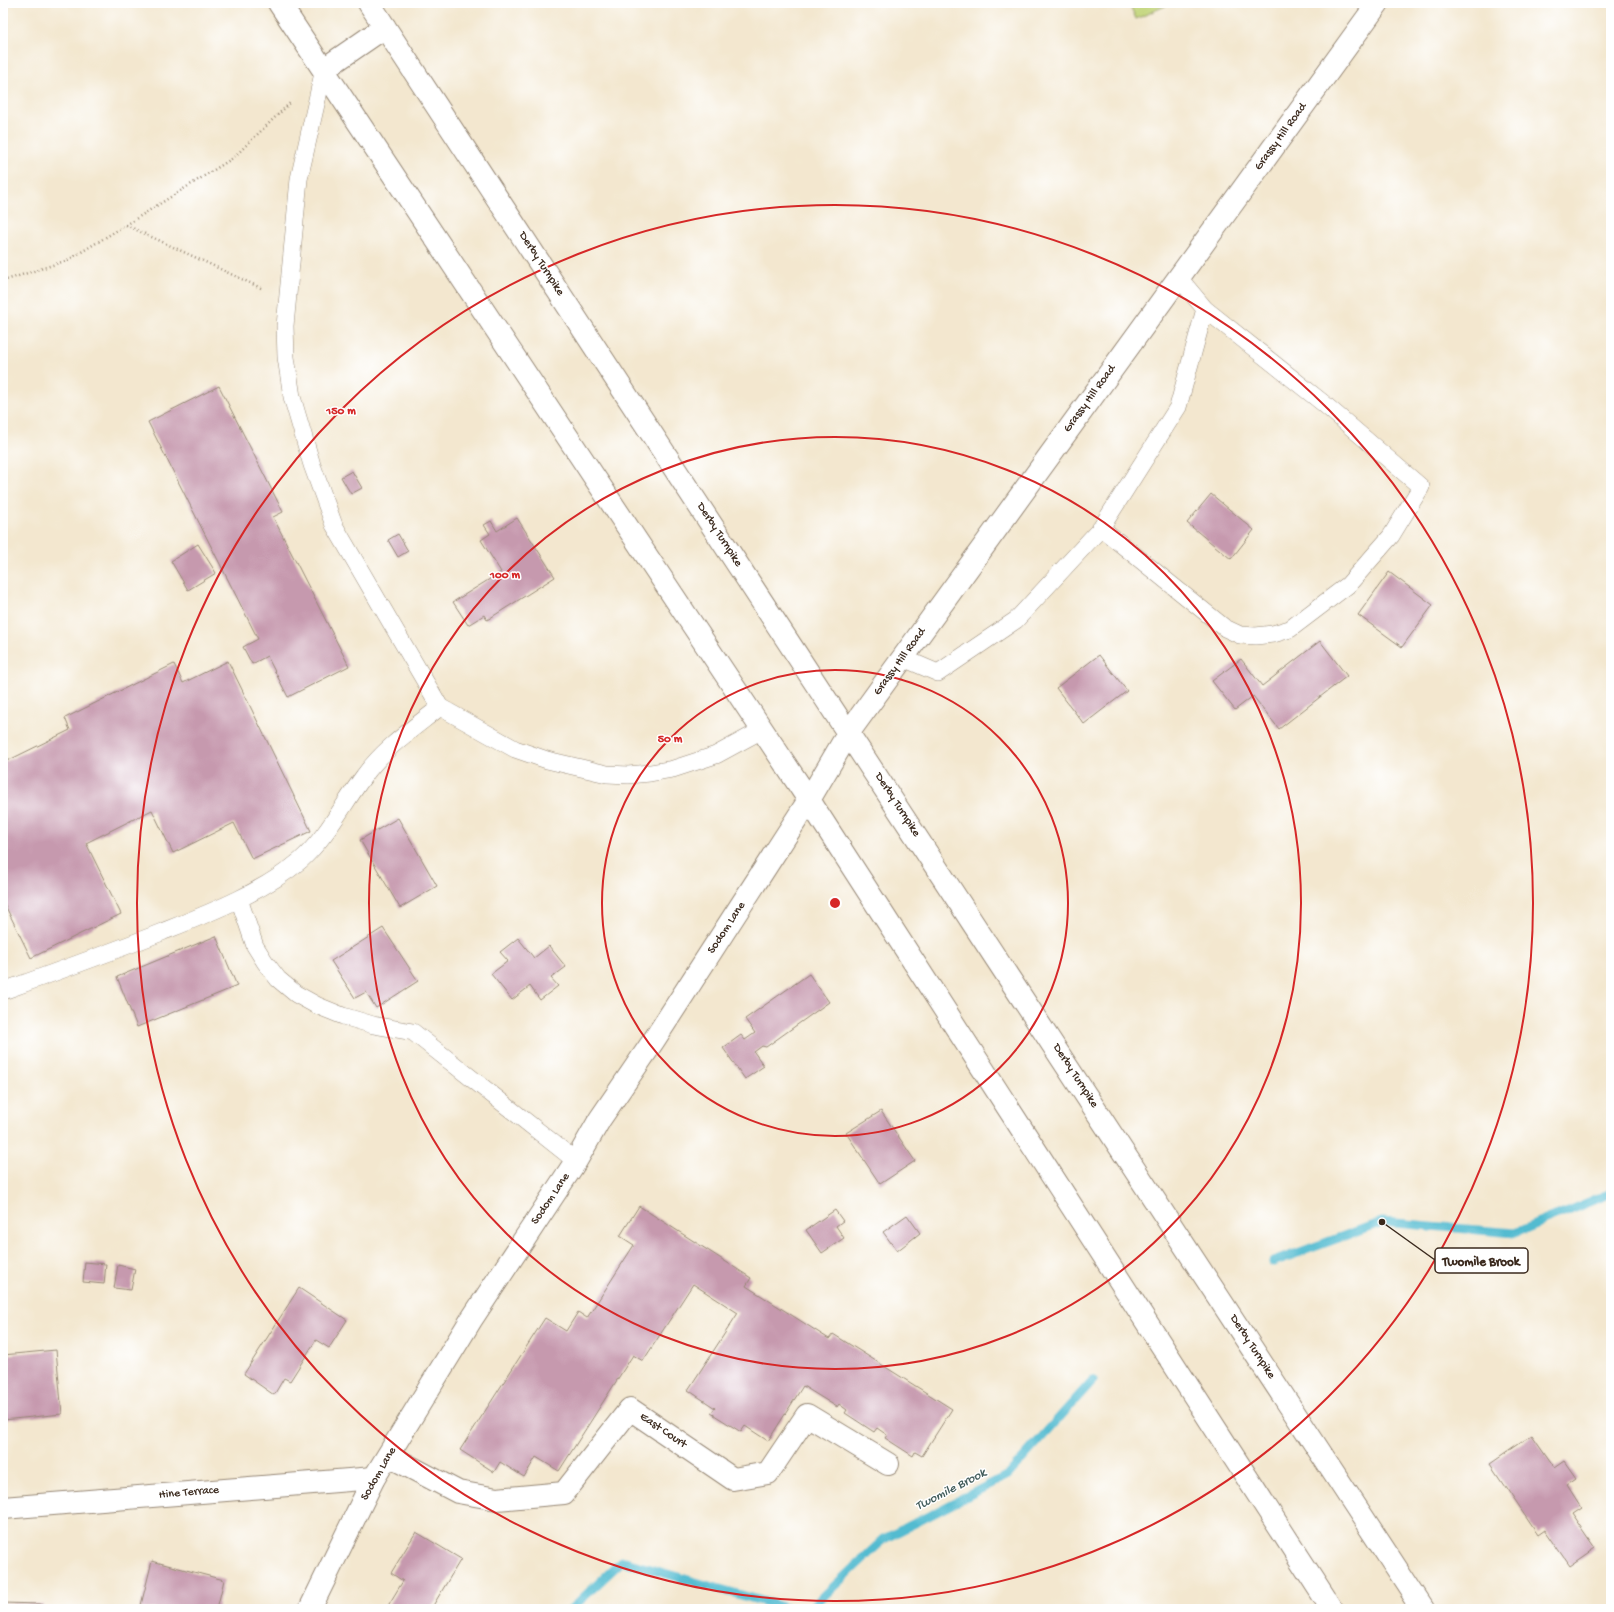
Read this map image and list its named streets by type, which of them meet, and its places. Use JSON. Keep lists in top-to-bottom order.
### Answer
{
  "streets": {
    "main road": [
      "Grassy Hill Road",
      "Derby Turnpike",
      "Sodom Lane",
      "East Court",
      "Hine Terrace"
    ]
  },
  "crossings": [
    ["Grassy Hill Road", "Derby Turnpike"],
    ["Grassy Hill Road", "Sodom Lane"],
    ["Sodom Lane", "East Court"],
    ["Sodom Lane", "Hine Terrace"]
  ],
  "water": ["Twomile Brook"],
  "places": ["Twomile Brook"],
  "rings": ["150 m", "100 m", "50 m"]
}
